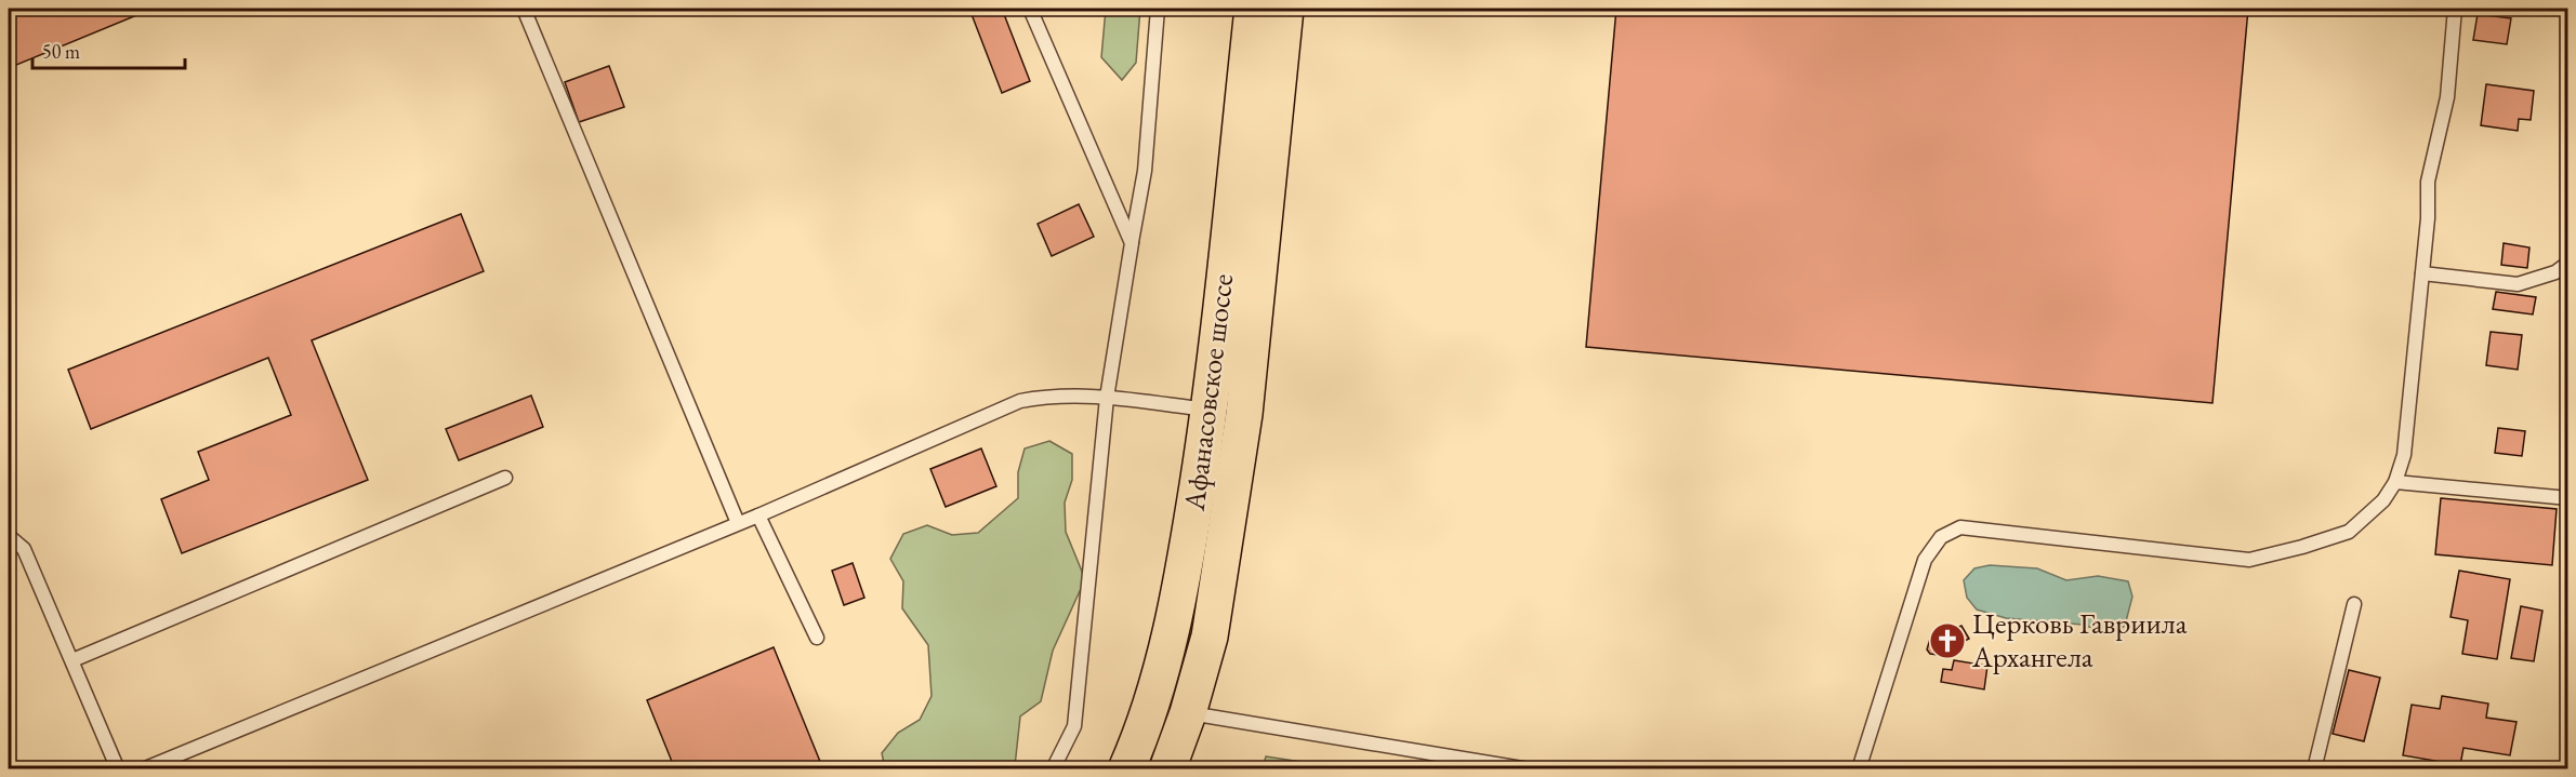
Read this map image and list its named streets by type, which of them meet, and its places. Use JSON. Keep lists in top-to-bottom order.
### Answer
{
  "streets": {
    "main road": ["Афанасовское шоссе"]
  },
  "places": {
    "church": ["Церковь Гавриила Архангела"]
  },
  "scale_bar": "50 m"
}
